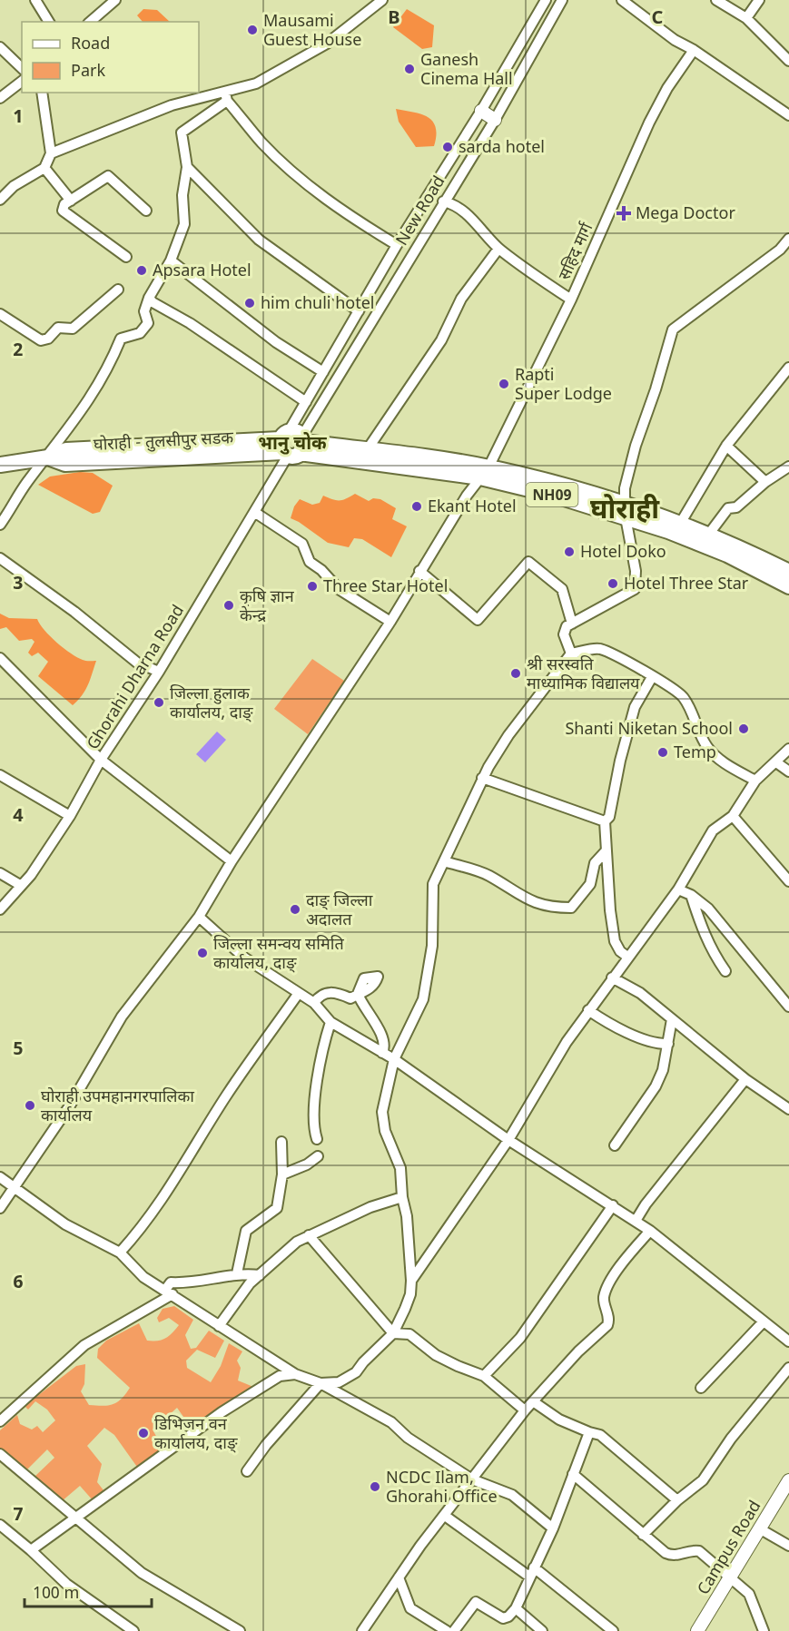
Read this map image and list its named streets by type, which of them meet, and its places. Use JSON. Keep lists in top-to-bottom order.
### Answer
{
  "streets": {
    "main road": ["घोराही - तुलसीपुर सडक", "NH09"],
    "street": [
      "New Road",
      "सहिद मार्ग",
      "Ghorahi Dharna Road",
      "Campus Road"
    ]
  },
  "crossings": [
    ["New Road", "घोराही - तुलसीपुर सडक"],
    ["New Road", "NH09"],
    ["New Road", "Ghorahi Dharna Road"],
    ["सहिद मार्ग", "NH09"],
    ["घोराही - तुलसीपुर सडक", "NH09"],
    ["घोराही - तुलसीपुर सडक", "Ghorahi Dharna Road"],
    ["NH09", "Ghorahi Dharna Road"]
  ],
  "districts": ["भानु चोक", "घोराही"],
  "places": {
    "other": [
      "Mausami Guest House",
      "Ganesh Cinema Hall",
      "sarda hotel",
      "Apsara Hotel",
      "him chuli hotel",
      "Rapti Super Lodge",
      "Ekant Hotel",
      "Hotel Doko",
      "Hotel Three Star",
      "Three Star Hotel",
      "कृषि ज्ञान केन्द्र",
      "श्री सरस्वति माध्यामिक विद्यालय",
      "जिल्ला हुलाक कार्यालय, दाङ्",
      "Shanti Niketan School",
      "Temp",
      "दाङ् जिल्ला अदालत",
      "जिल्ला समन्वय समिति कार्यालय, दाङ्",
      "घोराही उपमहानगरपालिका कार्यालय",
      "डिभिजन वन कार्यालय, दाङ्",
      "NCDC Ilam, Ghorahi Office"
    ],
    "health": ["Mega Doctor"]
  },
  "legend": ["Road", "Park"],
  "scale_bar": "100 m",
  "grid": {
    "columns": ["B", "C"],
    "rows": [
      "1",
      "2",
      "3",
      "4",
      "5",
      "6",
      "7"
    ]
  }
}
